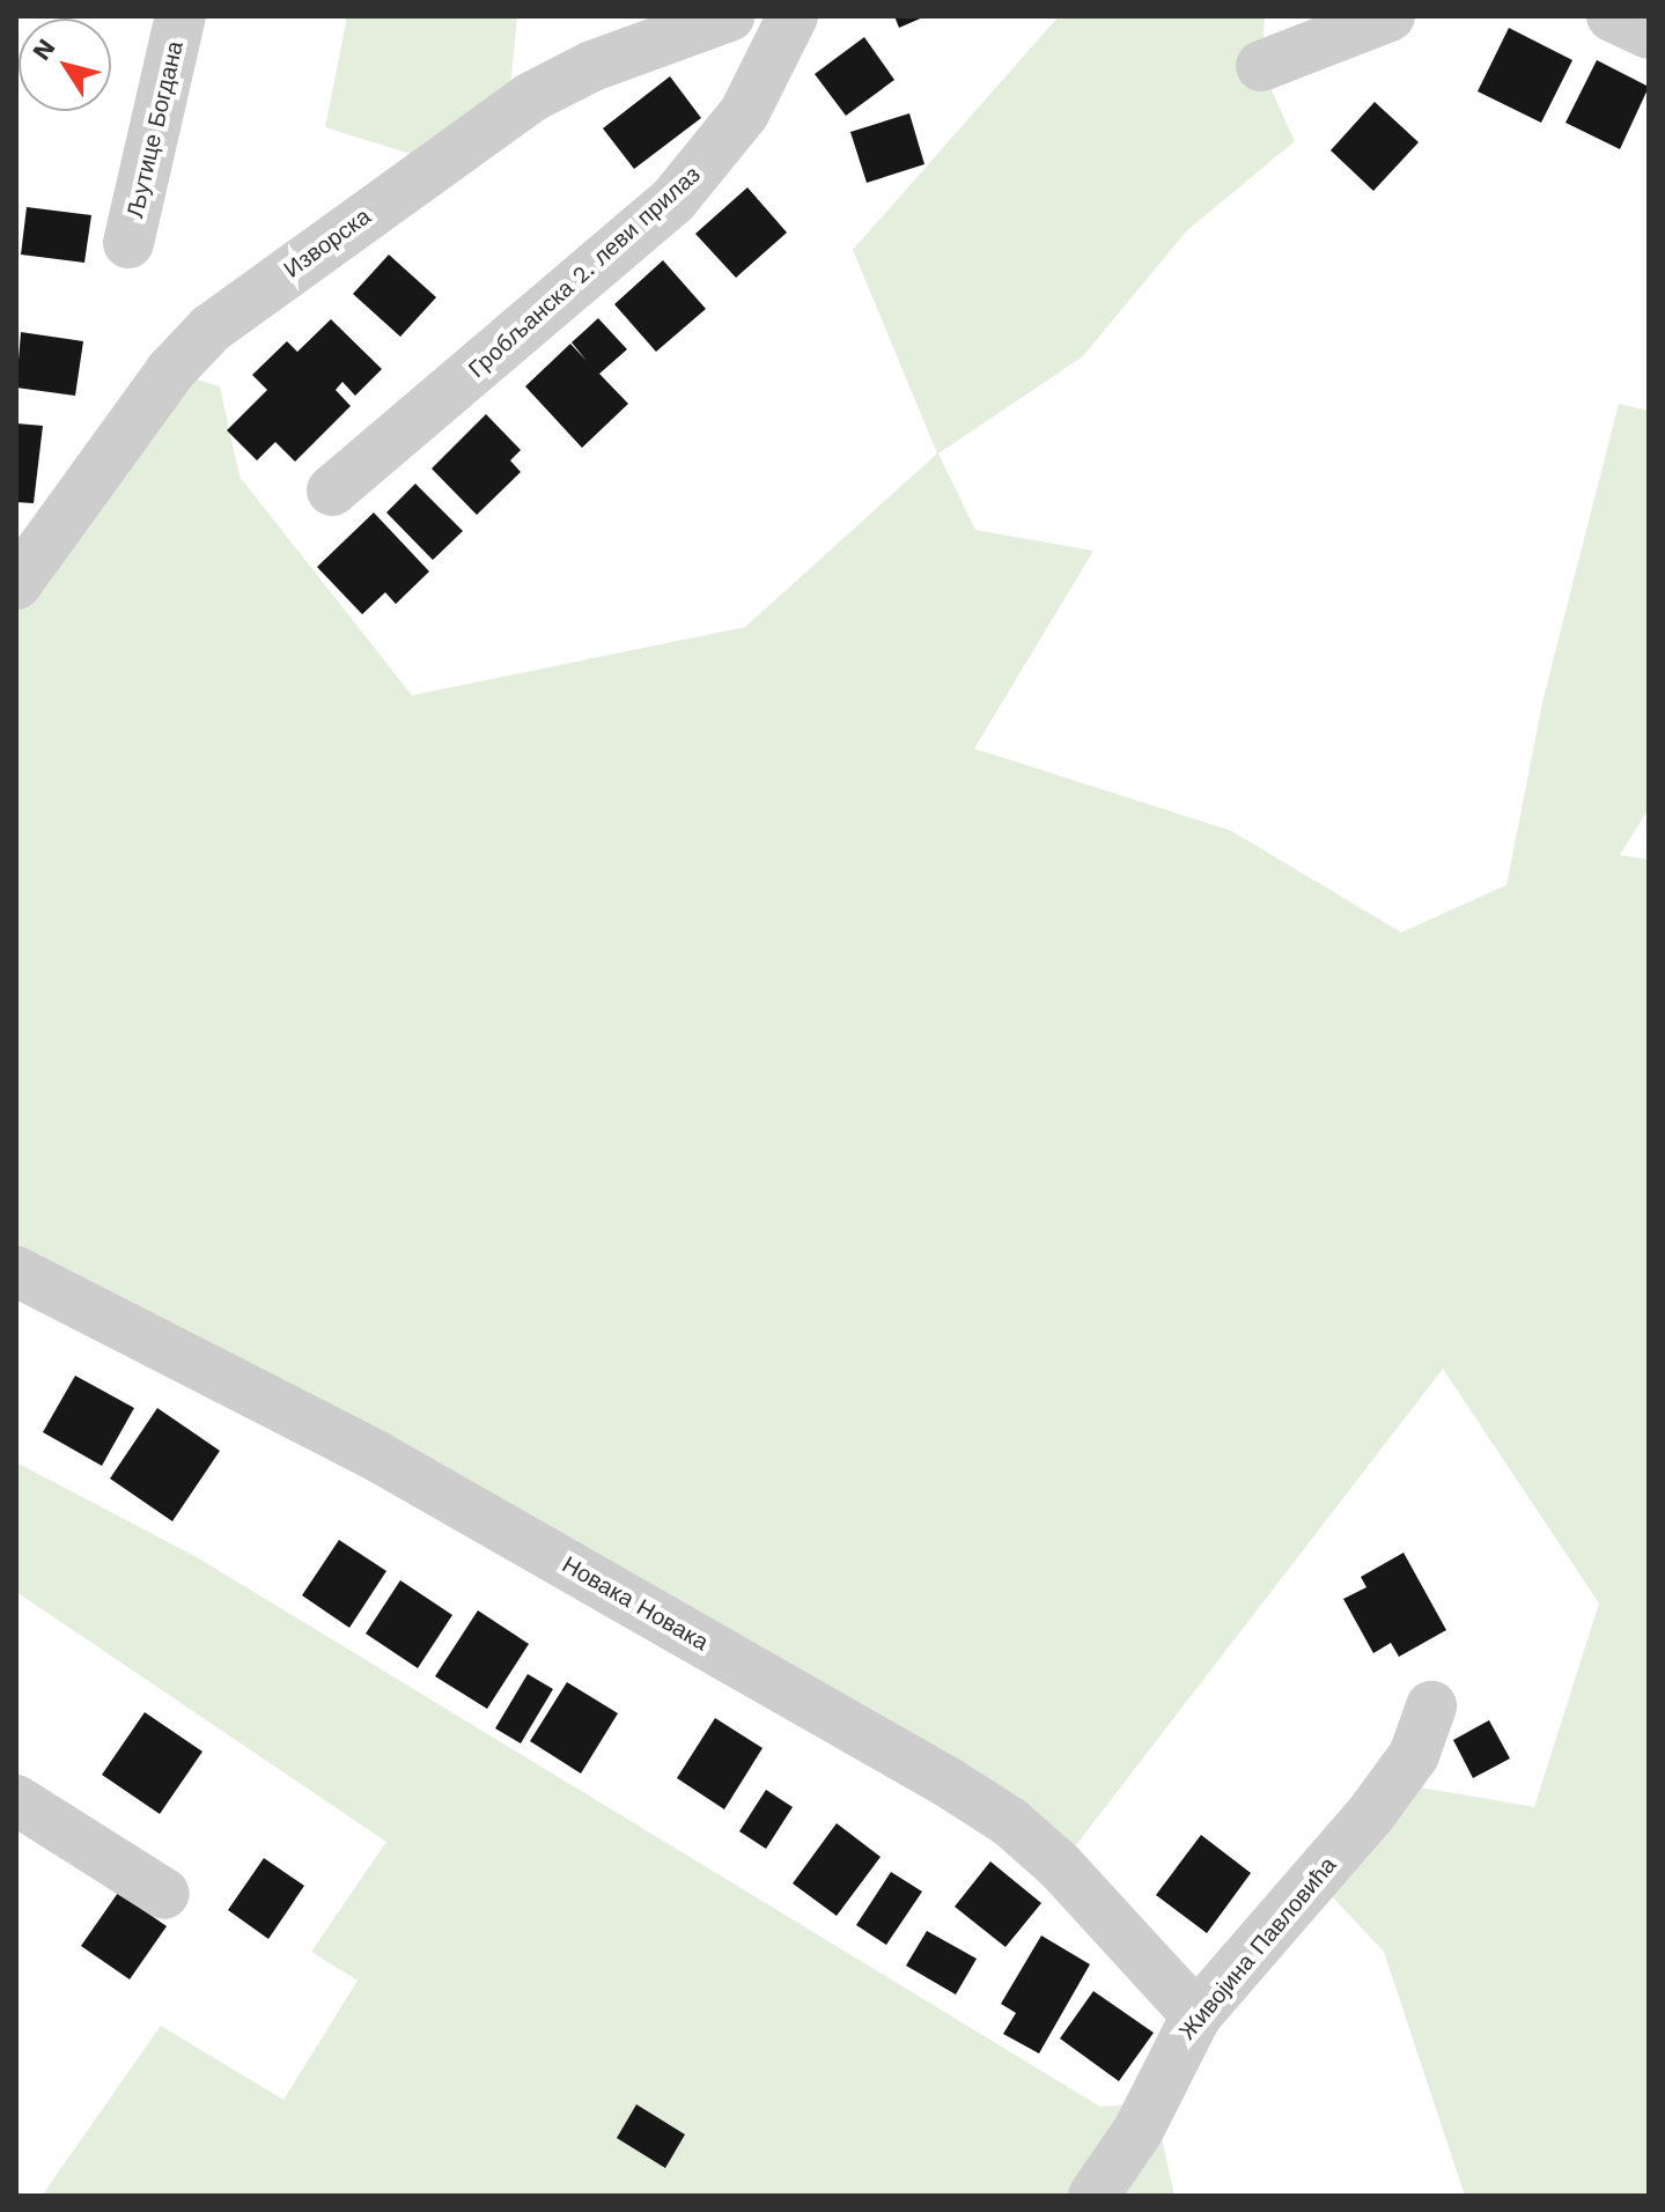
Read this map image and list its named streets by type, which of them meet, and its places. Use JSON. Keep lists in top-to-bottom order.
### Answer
{
  "streets": {
    "street": [
      "Љутице Богдана",
      "Изворска",
      "Гробљанска 2. леви прилаз",
      "Новака Новака",
      "Живојина Павловића"
    ]
  },
  "crossings": [
    ["Новака Новака", "Живојина Павловића"]
  ],
  "north": "top left"
}
